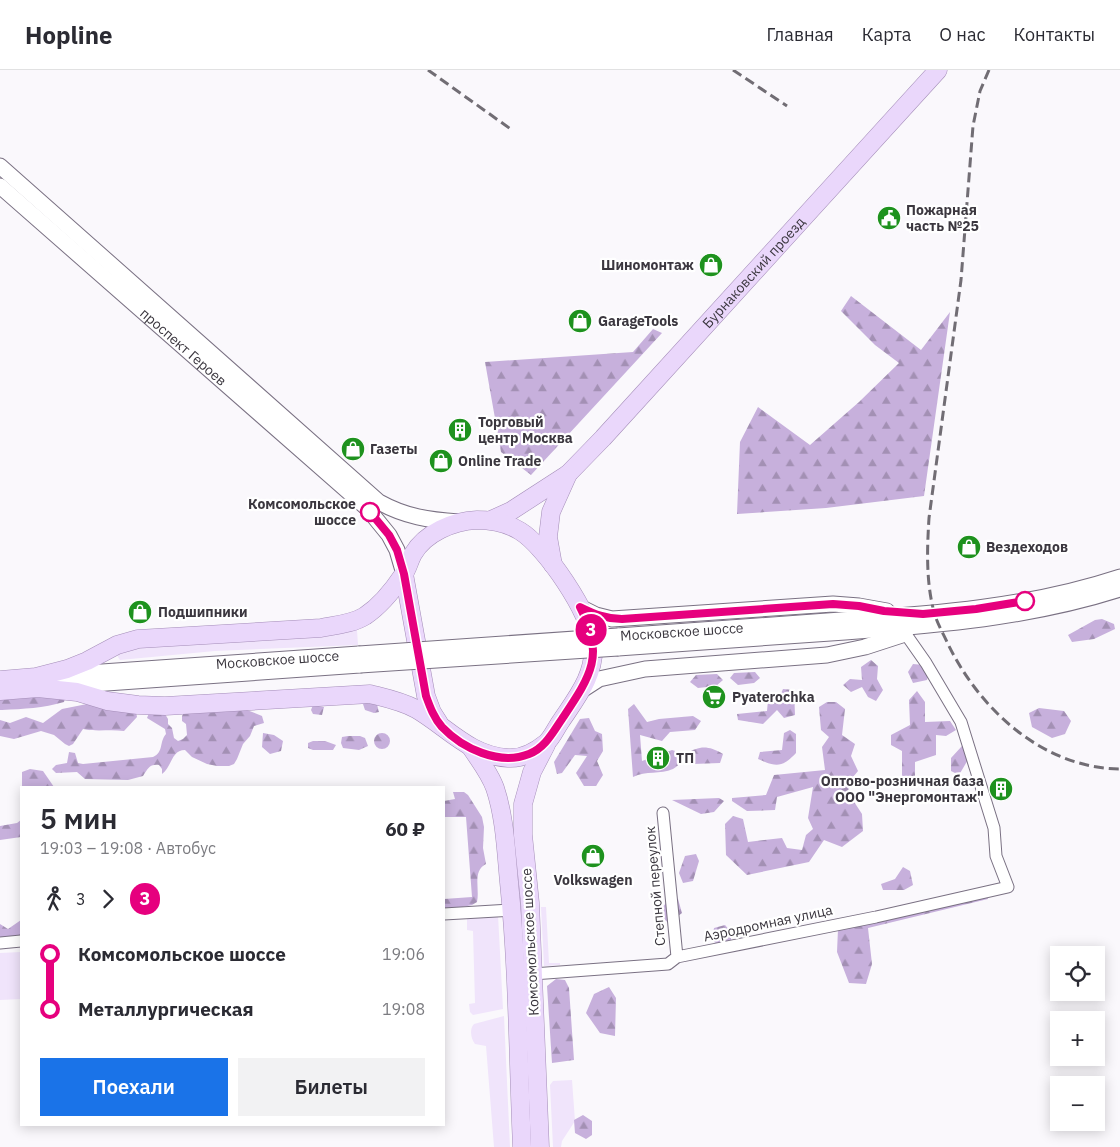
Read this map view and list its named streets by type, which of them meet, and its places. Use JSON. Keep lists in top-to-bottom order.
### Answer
{
  "streets": {
    "main road": [
      "Бурнаковский проезд",
      "проспект Героев",
      "Московское шоссе",
      "Комсомольское шоссе"
    ],
    "street": ["Степной переулок", "Аэродромная улица"]
  },
  "crossings": [
    ["Степной переулок", "Аэродромная улица"],
    ["Аэродромная улица", "Комсомольское шоссе"]
  ],
  "places": {
    "public building": ["Пожарная часть №25"],
    "shop": [
      "Шиномонтаж",
      "GarageTools",
      "Газеты",
      "Online Trade",
      "Вездеходов",
      "Подшипники",
      "Volkswagen"
    ],
    "building": ["Торговый центр Москва", "ТП", "Оптово-розничная база ООО \"Энергомонтаж\""],
    "other": ["Комсомольское шоссе"],
    "supermarket": ["Pyaterochka"]
  },
  "lines": ["bus line 3"],
  "page": {
    "header": "Hopline",
    "nav": [
      "Главная",
      "Карта",
      "О нас",
      "Контакты"
    ],
    "on_map": "3",
    "heading": ["5 мин", "19:03 – 19:08 · Автобус", "60 ₽"],
    "legs": ["3", "3"],
    "list": [
      {
        "name": "Комсомольское шоссе",
        "value": "19:06"
      },
      {
        "name": "Металлургическая",
        "value": "19:08"
      }
    ],
    "map_buttons": ["+", "−"],
    "buttons": ["Поехали", "Билеты"]
  }
}
